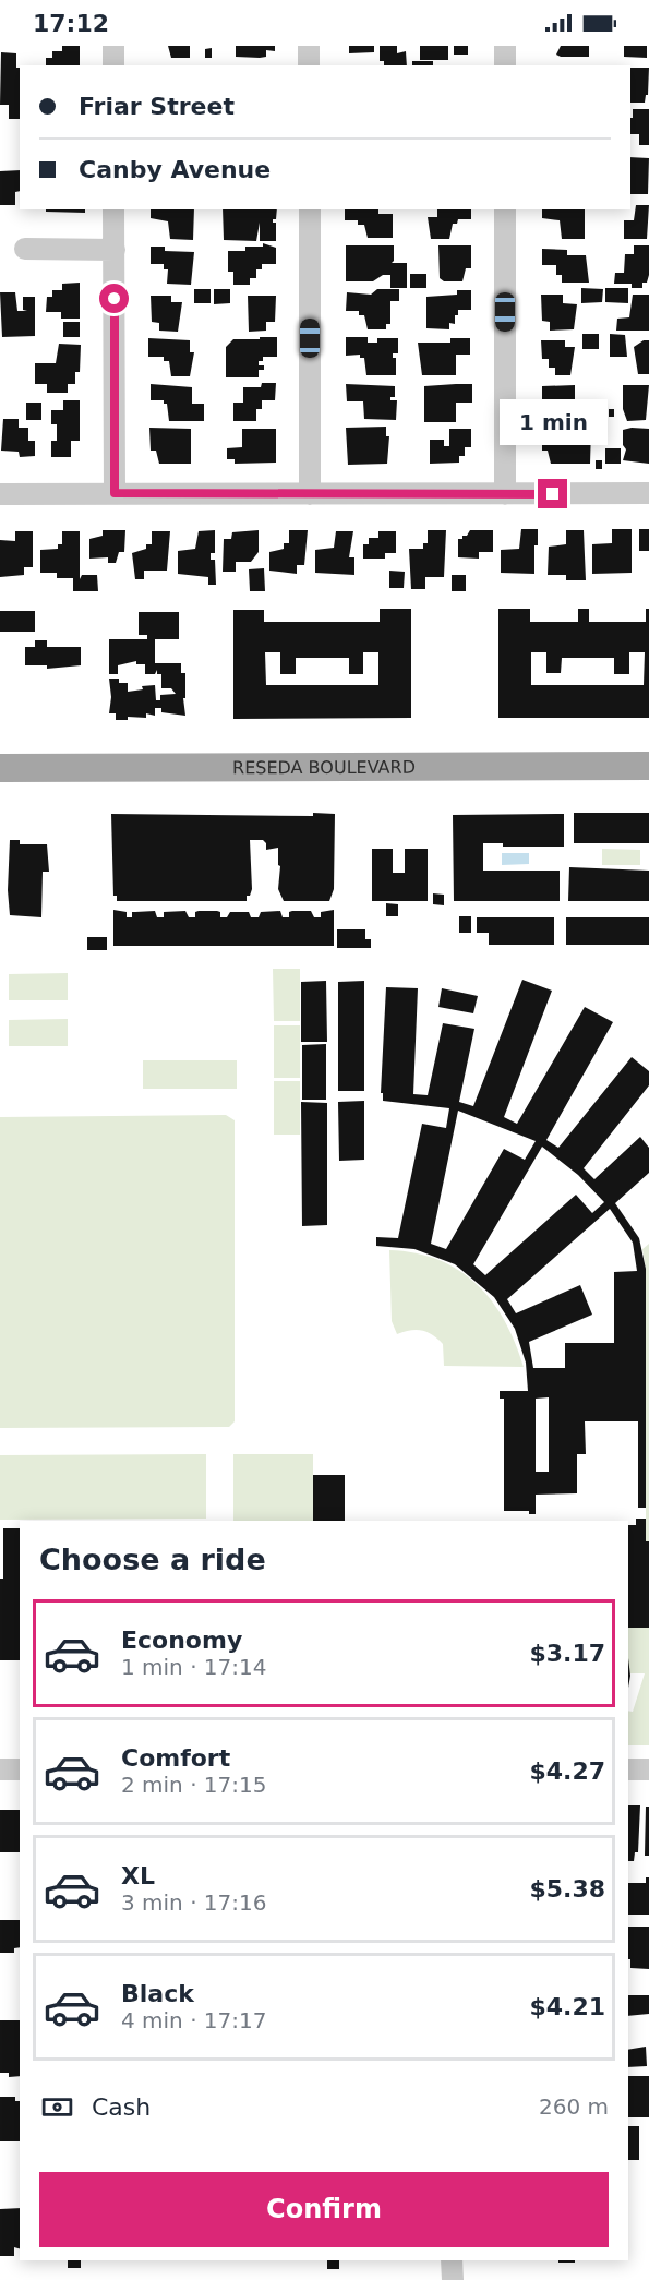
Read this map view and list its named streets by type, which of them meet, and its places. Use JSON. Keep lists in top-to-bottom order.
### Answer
{
  "streets": {
    "main road": ["RESEDA BOULEVARD"]
  },
  "page": {
    "status": "17:12",
    "banner": ["Friar Street", "Canby Avenue"],
    "bubble": "1 min",
    "heading": "Choose a ride",
    "list": [
      {
        "name": "Economy",
        "note": "1 min · 17:14",
        "value": "$3.17"
      },
      {
        "name": "Comfort",
        "note": "2 min · 17:15",
        "value": "$4.27"
      },
      {
        "name": "XL",
        "note": "3 min · 17:16",
        "value": "$5.38"
      },
      {
        "name": "Black",
        "note": "4 min · 17:17",
        "value": "$4.21"
      }
    ],
    "pay": ["Cash", "260 m"],
    "buttons": "Confirm"
  }
}
